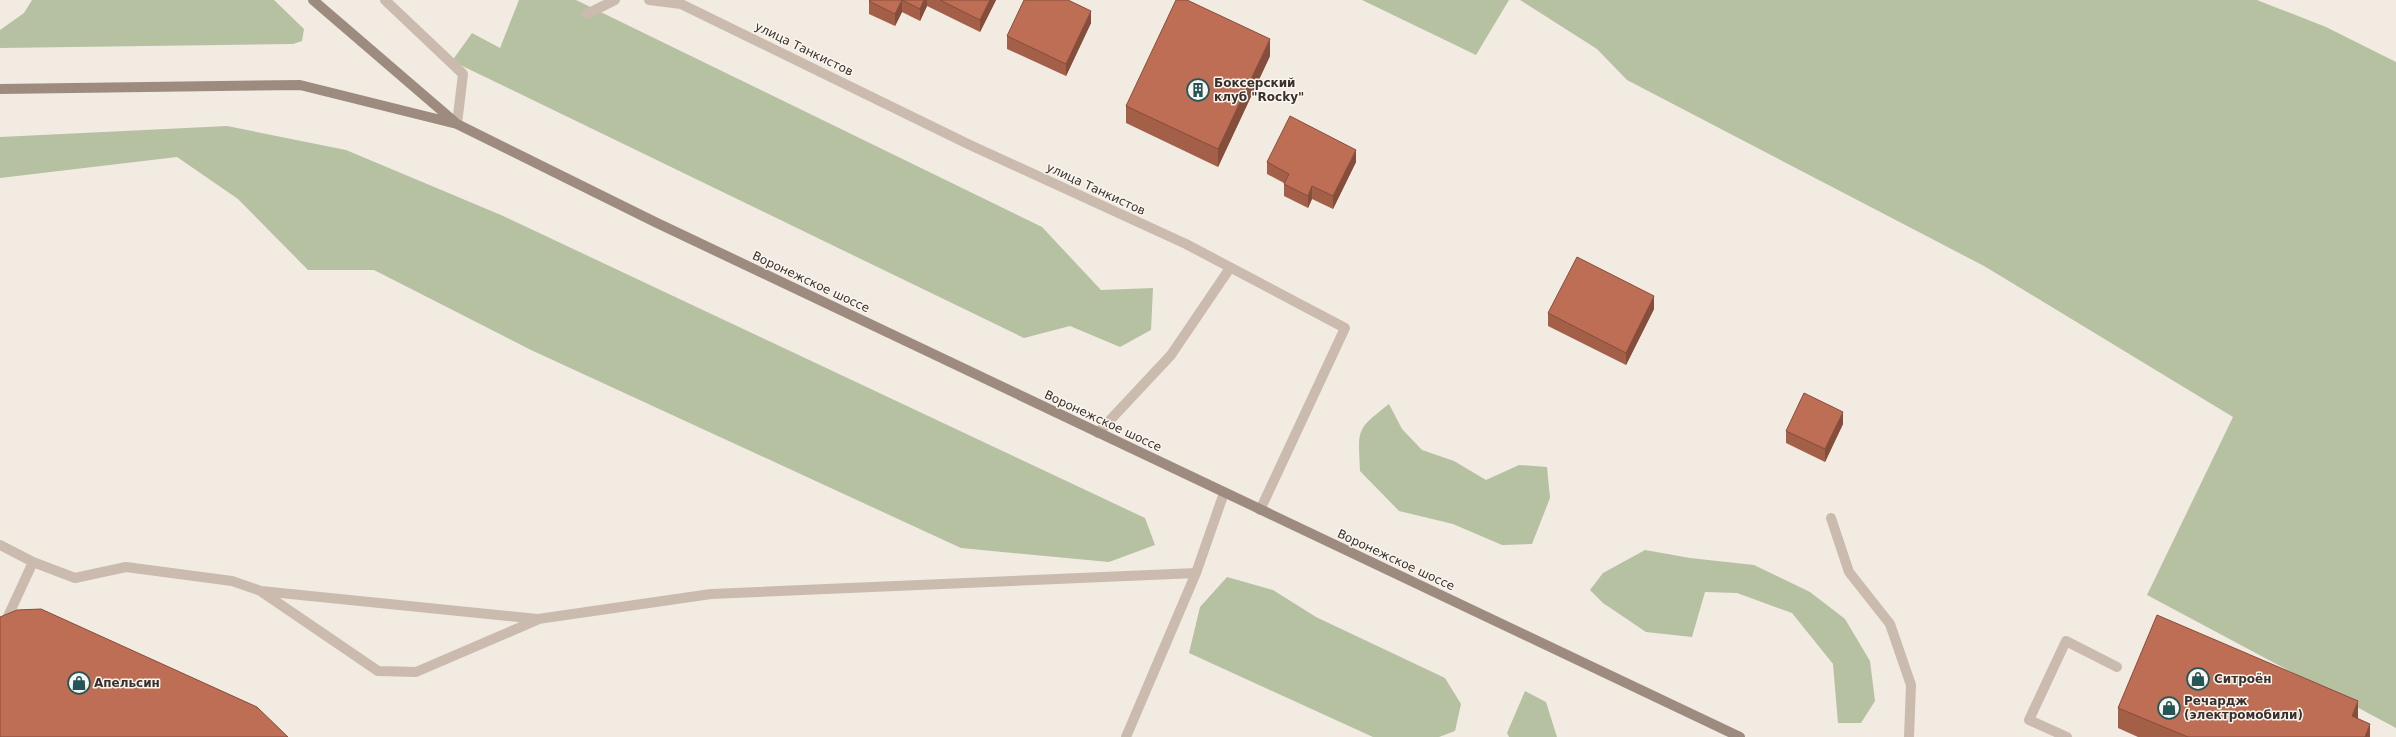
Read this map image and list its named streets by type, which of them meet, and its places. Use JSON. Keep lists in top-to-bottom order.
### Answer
{
  "streets": {
    "main road": ["Воронежское шоссе"],
    "street": ["улица Танкистов"]
  },
  "crossings": [
    ["улица Танкистов", "Воронежское шоссе"]
  ],
  "places": {
    "building": ["Боксерский клуб \"Rocky\""],
    "shop": ["Ситроён", "Апельсин", "Речардж (электромобили)"]
  }
}
